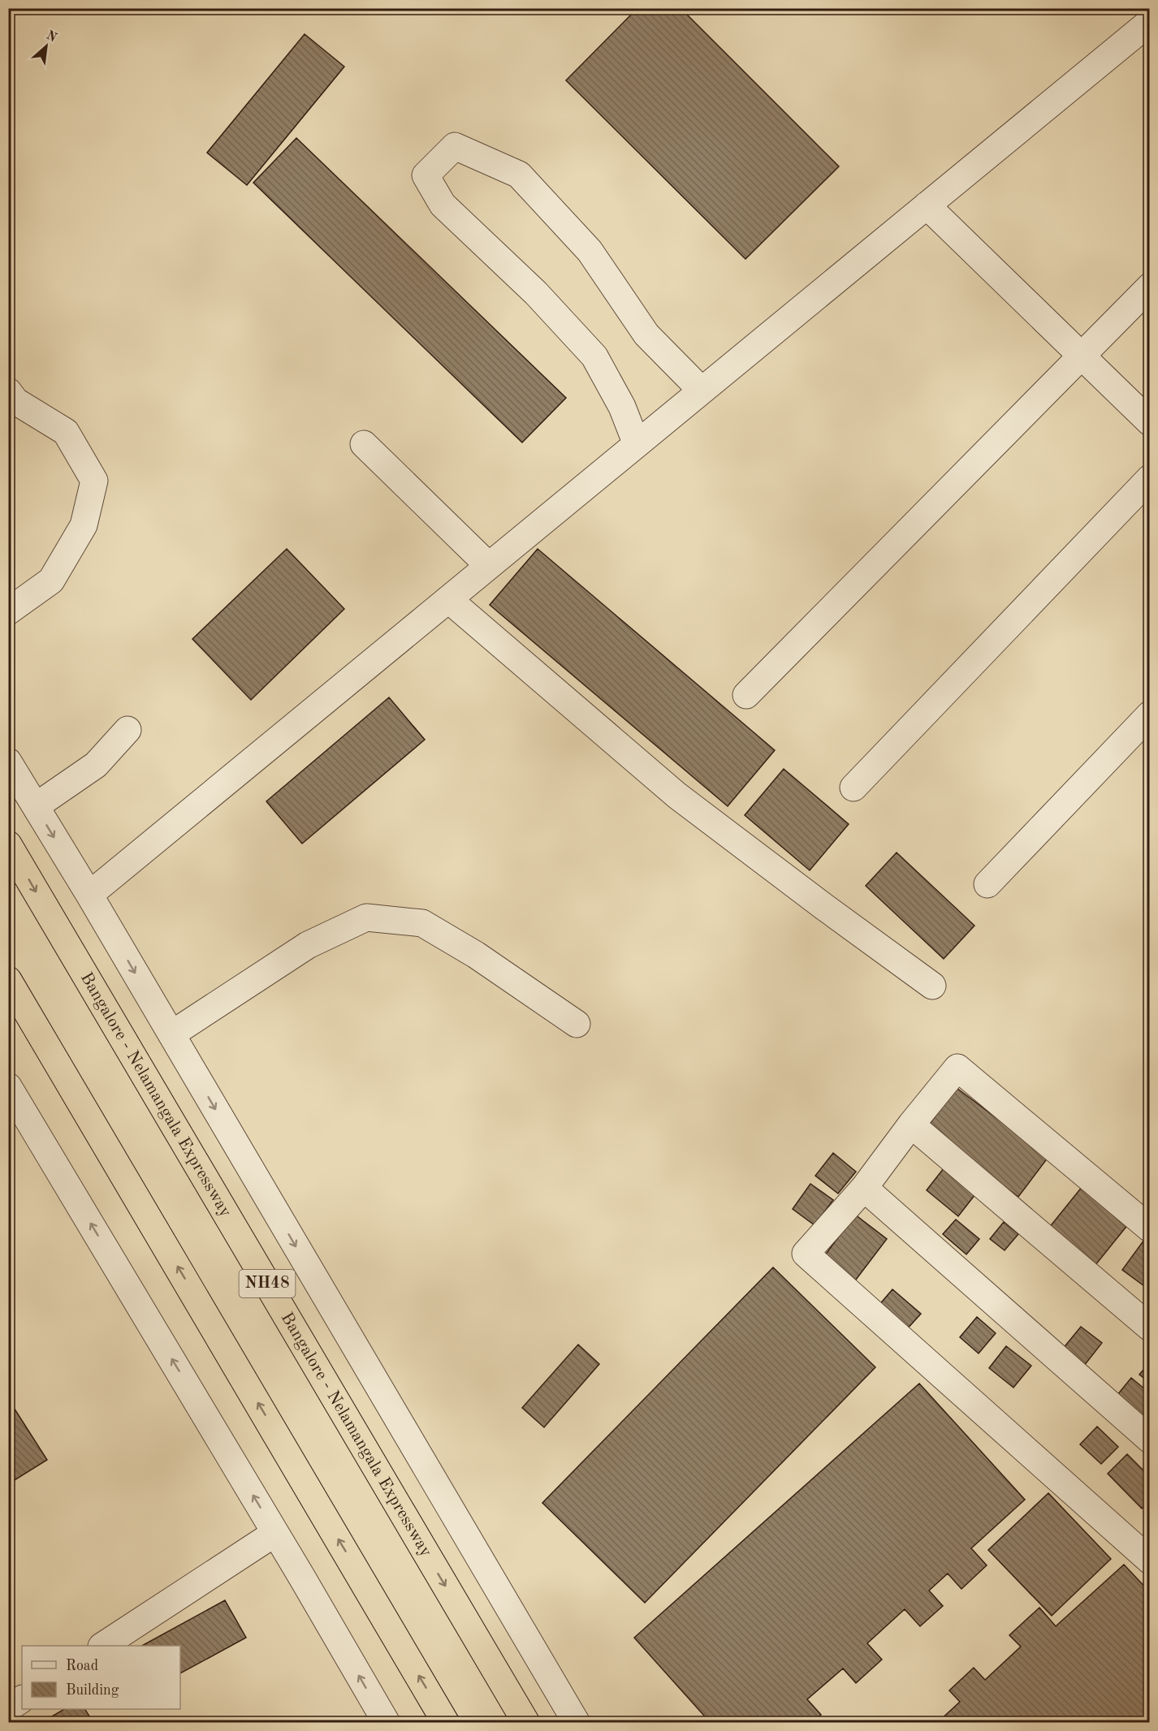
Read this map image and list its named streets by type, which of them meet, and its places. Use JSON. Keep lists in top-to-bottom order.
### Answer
{
  "streets": {
    "highway": ["Bangalore - Nelamangala Expressway", "NH48"]
  },
  "legend": ["Road", "Building"],
  "north": "top right"
}
